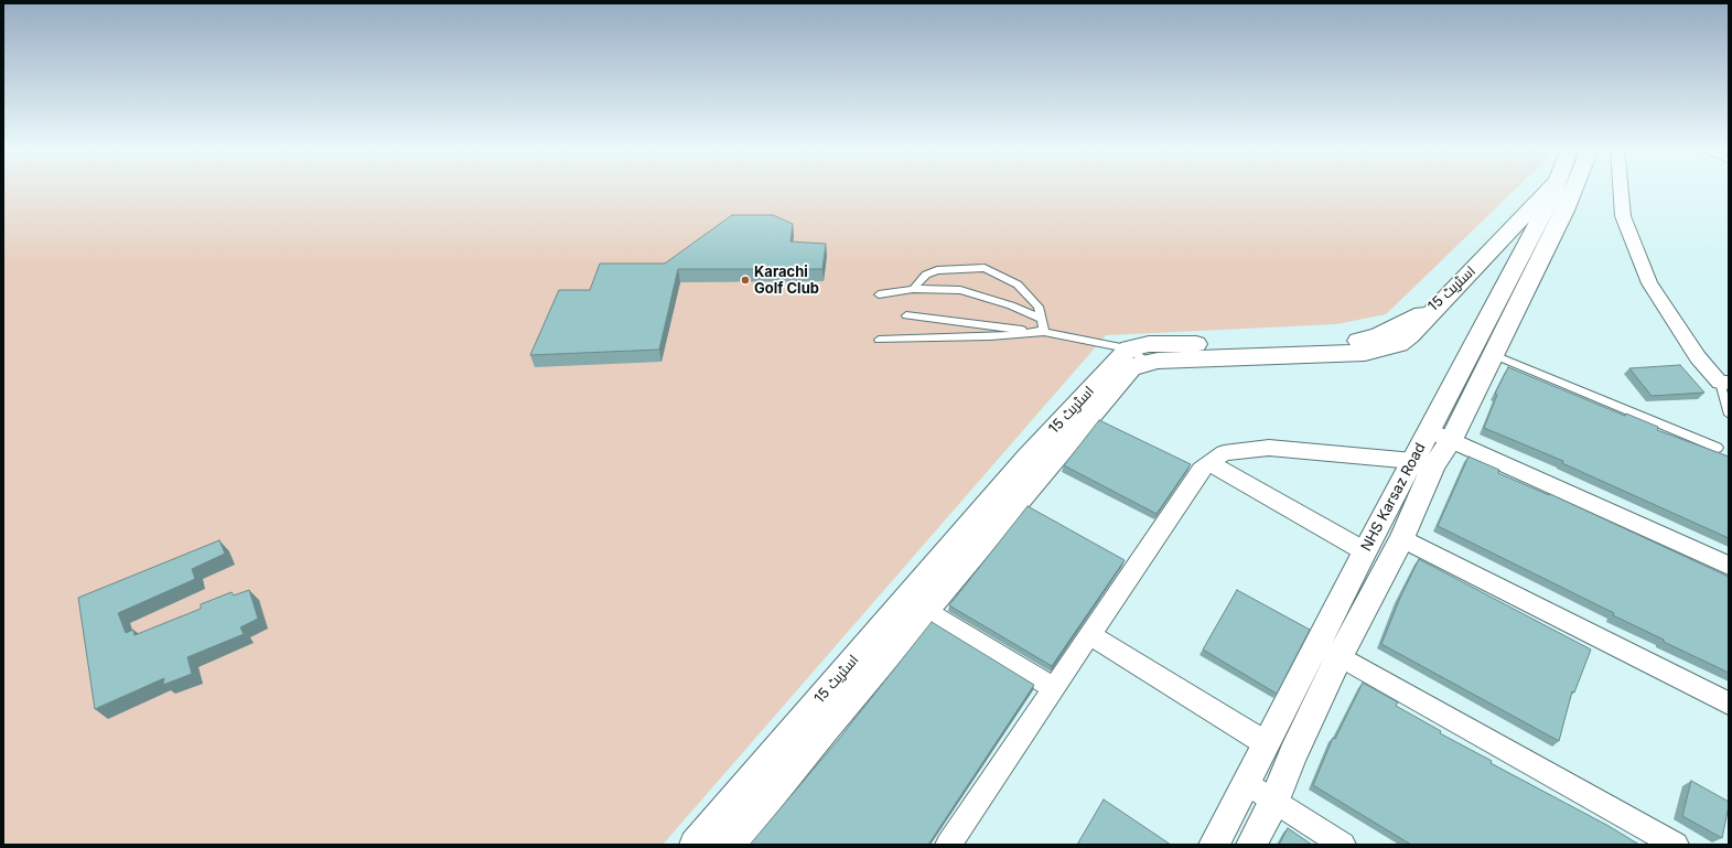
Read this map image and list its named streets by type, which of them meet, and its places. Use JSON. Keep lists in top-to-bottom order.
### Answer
{
  "streets": {
    "street": ["اسٹریٹ 15", "NHS Karsaz Road"]
  },
  "places": ["Karachi Golf Club"]
}
